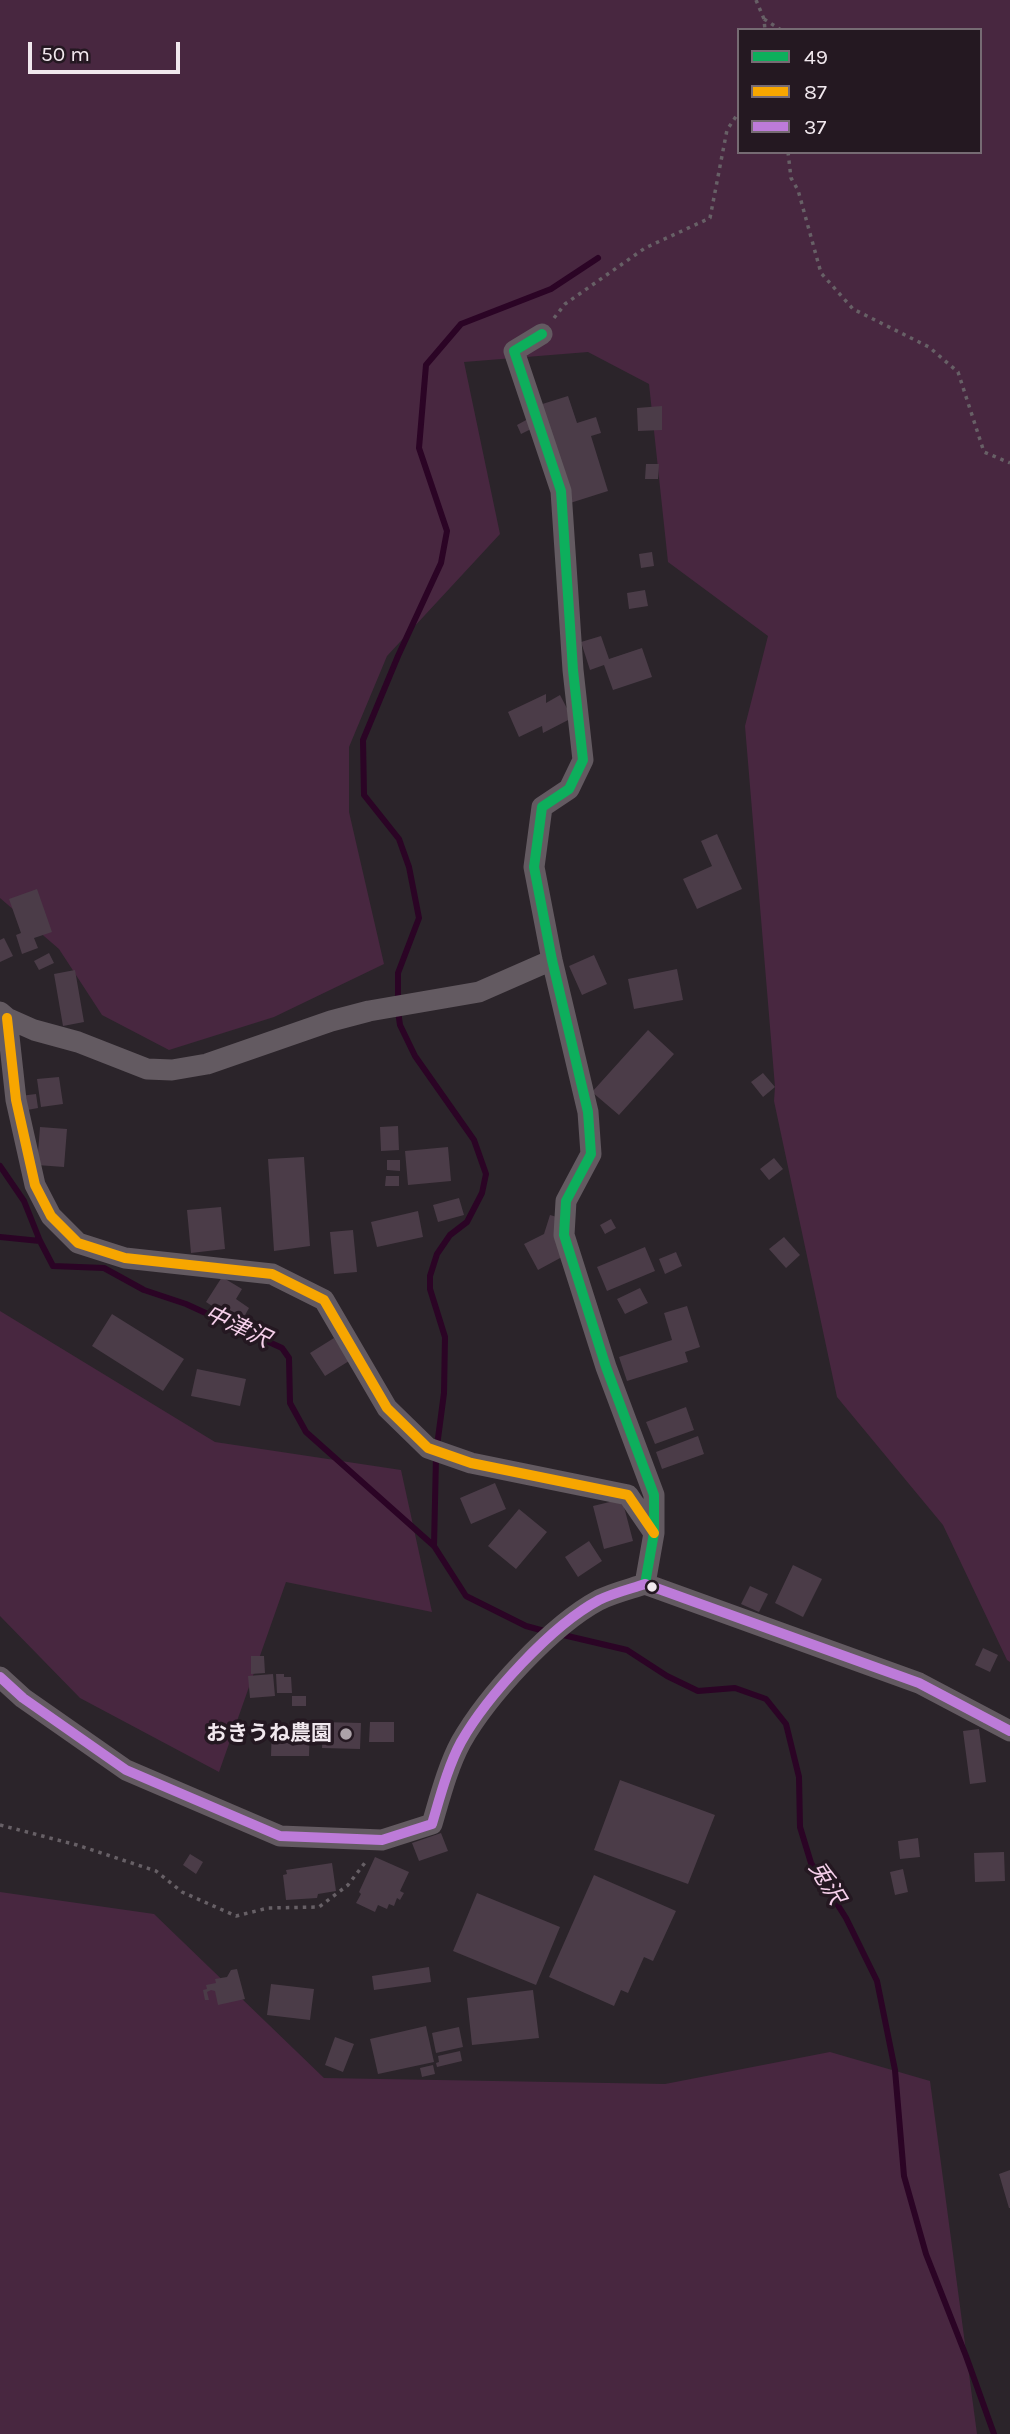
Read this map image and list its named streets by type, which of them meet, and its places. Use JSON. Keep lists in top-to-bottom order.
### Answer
{
  "water": ["中津沢", "兎沢"],
  "places": ["おきうね農園"],
  "lines": ["transit line 49", "transit line 87", "transit line 37"],
  "legend": ["49", "87", "37"],
  "scale_bar": "50 m"
}
